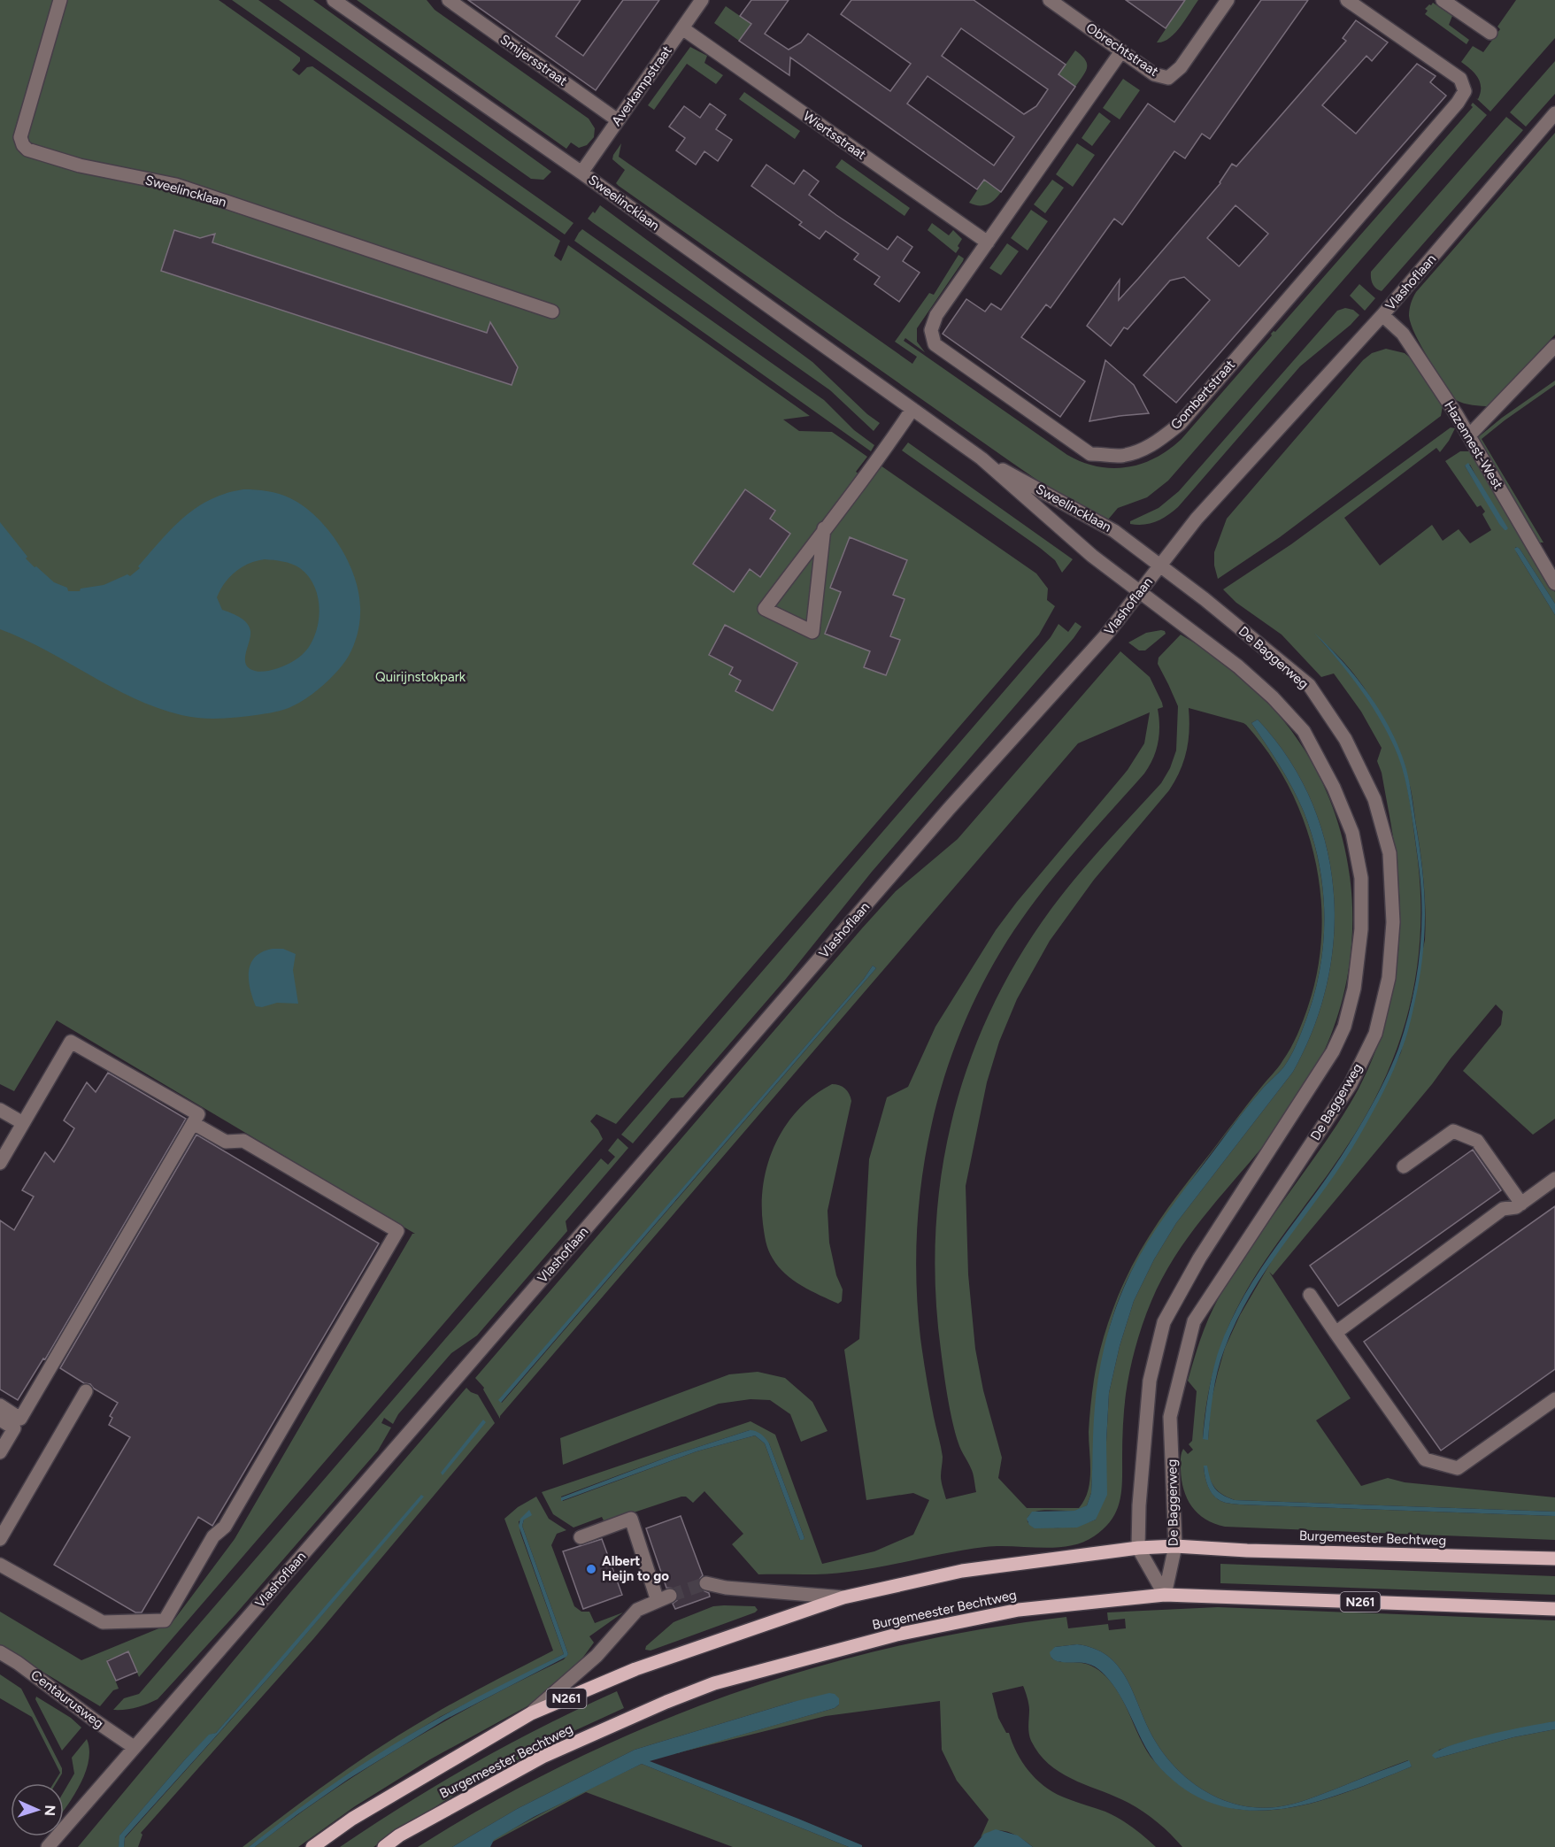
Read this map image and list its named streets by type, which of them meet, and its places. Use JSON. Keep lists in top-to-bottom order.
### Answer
{
  "streets": {
    "main road": ["Burgemeester Bechtweg", "N261"],
    "street": [
      "Obrechtstraat",
      "Smijersstraat",
      "Averkampstraat",
      "Wiertsstraat",
      "Sweelincklaan",
      "Vlashoflaan",
      "Gombertstraat",
      "Hazennest-West",
      "De Baggerweg",
      "Centaurusweg"
    ]
  },
  "crossings": [
    ["Obrechtstraat", "Gombertstraat"],
    ["Smijersstraat", "Averkampstraat"],
    ["Averkampstraat", "Wiertsstraat"],
    ["Averkampstraat", "Sweelincklaan"],
    ["Wiertsstraat", "Gombertstraat"],
    ["Sweelincklaan", "Vlashoflaan"],
    ["Sweelincklaan", "De Baggerweg"],
    ["Vlashoflaan", "Hazennest-West"],
    ["Vlashoflaan", "De Baggerweg"],
    ["Vlashoflaan", "Centaurusweg"],
    ["De Baggerweg", "Burgemeester Bechtweg"]
  ],
  "parks": ["Quirijnstokpark"],
  "places": ["Albert Heijn to go"],
  "north": "right"
}
